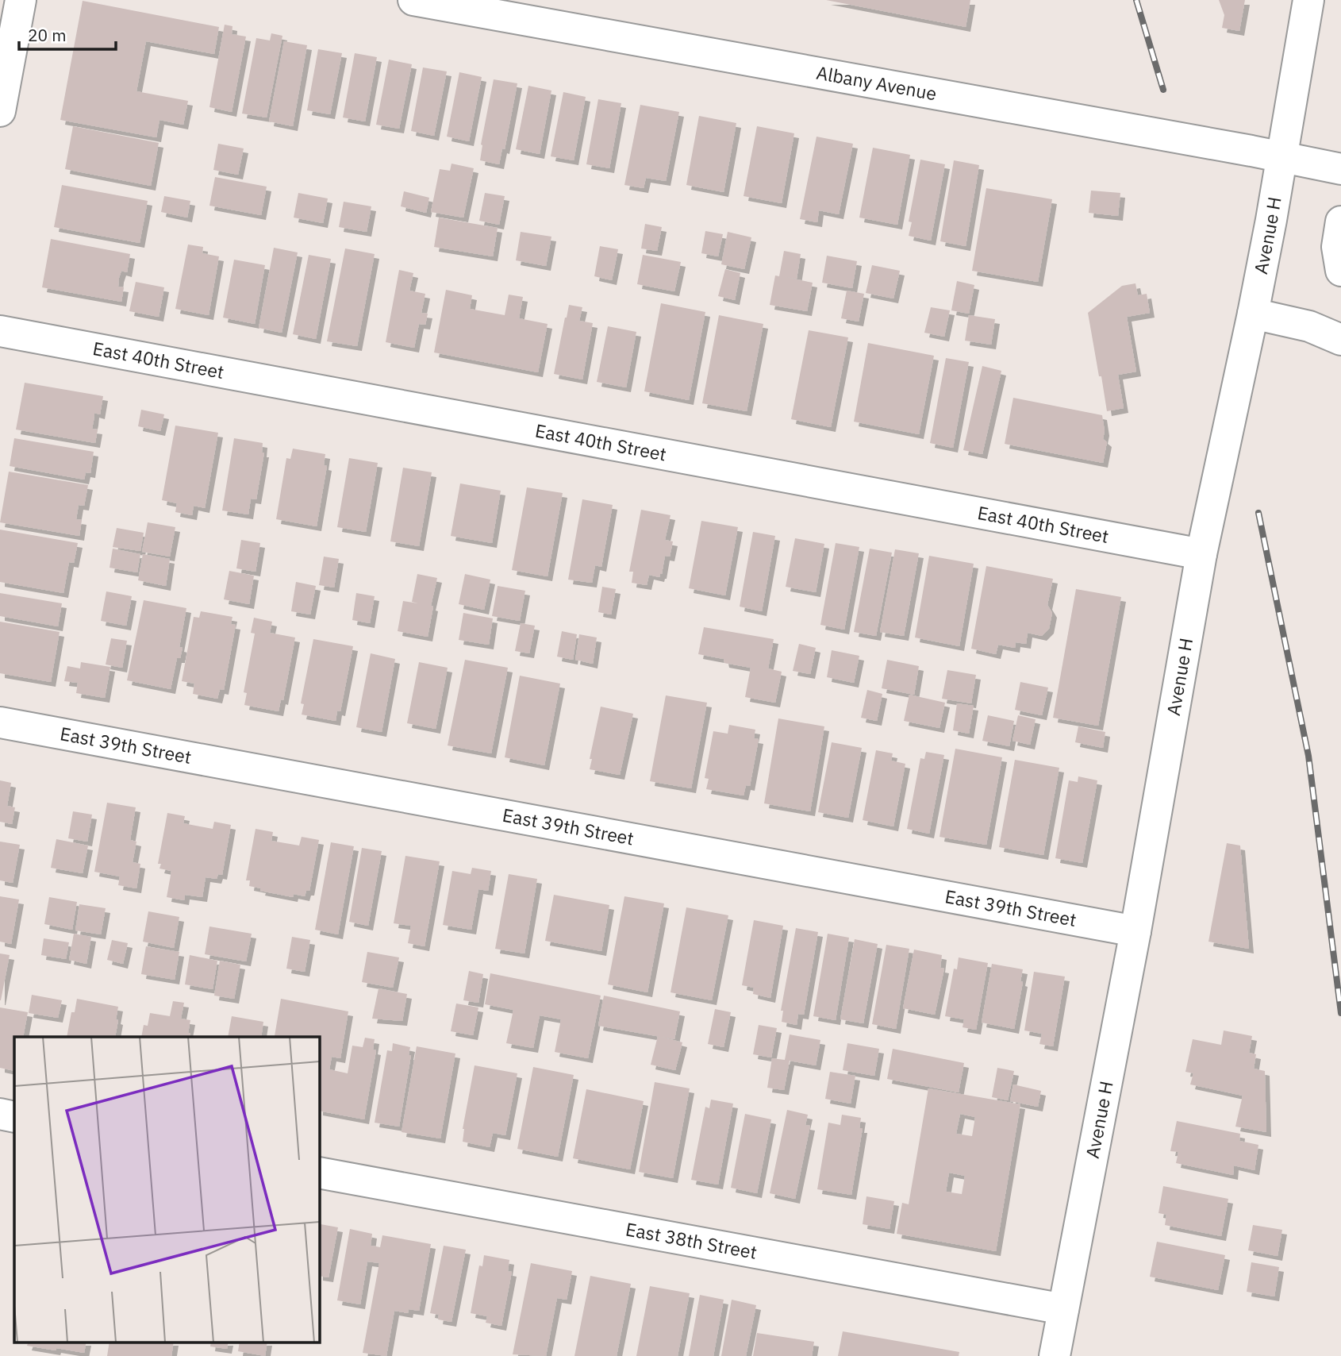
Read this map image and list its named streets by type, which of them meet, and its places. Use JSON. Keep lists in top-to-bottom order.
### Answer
{
  "streets": {
    "street": [
      "Albany Avenue",
      "Avenue H",
      "East 40th Street",
      "East 39th Street",
      "East 38th Street"
    ]
  },
  "crossings": [
    ["Albany Avenue", "Avenue H"],
    ["Avenue H", "East 40th Street"],
    ["Avenue H", "East 39th Street"],
    ["Avenue H", "East 38th Street"]
  ],
  "scale_bar": "20 m"
}
